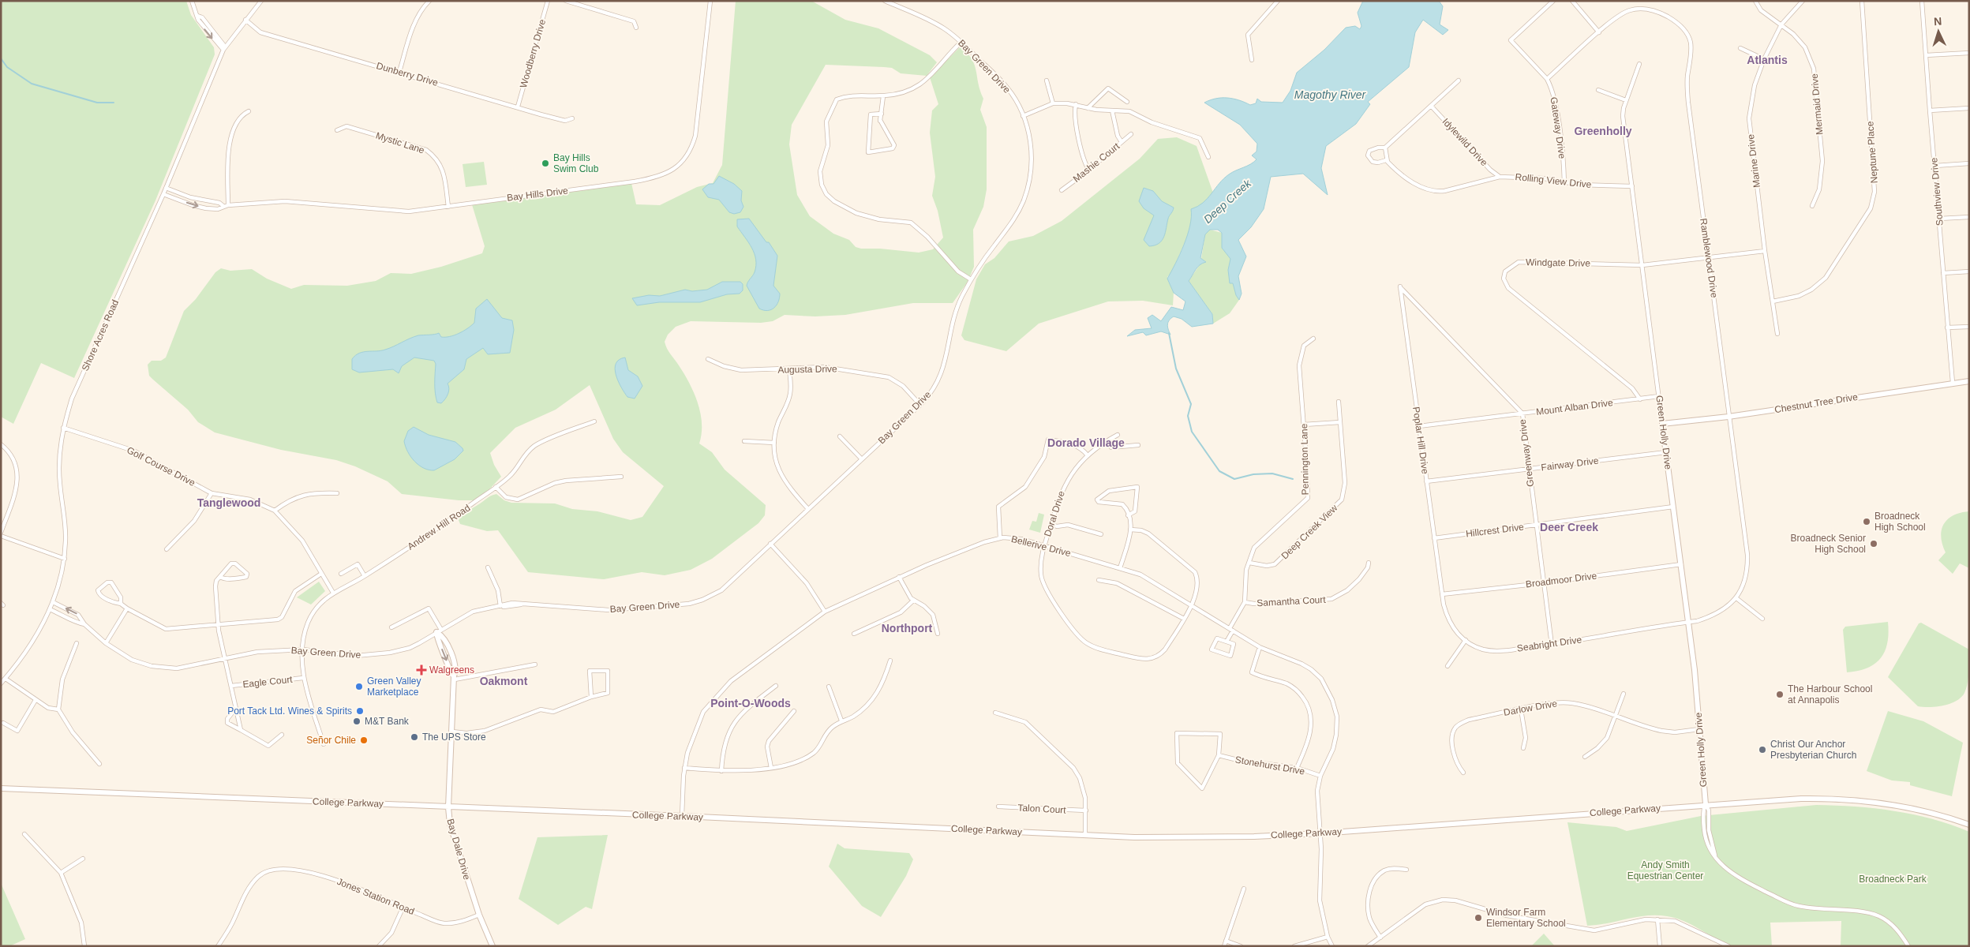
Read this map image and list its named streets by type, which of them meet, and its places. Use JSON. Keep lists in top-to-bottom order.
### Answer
{
  "streets": {
    "main road": [
      "Chestnut Tree Drive",
      "Green Holly Drive",
      "College Parkway",
      "Bay Dale Drive"
    ],
    "street": [
      "Woodberry Drive",
      "Bay Green Drive",
      "Dunberry Drive",
      "Mermaid Drive",
      "Gateway Drive",
      "Idylewild Drive",
      "Mystic Lane",
      "Neptune Place",
      "Marine Drive",
      "Mashie Court",
      "Rolling View Drive",
      "Southview Drive",
      "Bay Hills Drive",
      "Ramblewood Drive",
      "Windgate Drive",
      "Shore Acres Road",
      "Augusta Drive",
      "Mount Alban Drive",
      "Poplar Hill Drive",
      "Greenway Drive",
      "Pennington Lane",
      "Fairway Drive",
      "Golf Course Drive",
      "Doral Drive",
      "Andrew Hill Road",
      "Hillcrest Drive",
      "Deep Creek View",
      "Bellerive Drive",
      "Broadmoor Drive",
      "Samantha Court",
      "Seabright Drive",
      "Eagle Court",
      "Darlow Drive",
      "Stonehurst Drive",
      "Talon Court",
      "Jones Station Road"
    ]
  },
  "crossings": [
    ["Woodberry Drive", "Dunberry Drive"],
    ["Bay Green Drive", "Shore Acres Road"],
    ["Bay Green Drive", "Augusta Drive"],
    ["Bay Green Drive", "Andrew Hill Road"],
    ["Bay Green Drive", "Bay Dale Drive"],
    ["Dunberry Drive", "Shore Acres Road"],
    ["Mermaid Drive", "Marine Drive"],
    ["Gateway Drive", "Rolling View Drive"],
    ["Gateway Drive", "Ramblewood Drive"],
    ["Idylewild Drive", "Rolling View Drive"],
    ["Mystic Lane", "Bay Hills Drive"],
    ["Neptune Place", "Marine Drive"],
    ["Marine Drive", "Windgate Drive"],
    ["Rolling View Drive", "Green Holly Drive"],
    ["Southview Drive", "Chestnut Tree Drive"],
    ["Bay Hills Drive", "Shore Acres Road"],
    ["Ramblewood Drive", "Windgate Drive"],
    ["Ramblewood Drive", "Chestnut Tree Drive"],
    ["Ramblewood Drive", "Green Holly Drive"],
    ["Ramblewood Drive", "Seabright Drive"],
    ["Windgate Drive", "Mount Alban Drive"],
    ["Windgate Drive", "Green Holly Drive"],
    ["Shore Acres Road", "Golf Course Drive"],
    ["Chestnut Tree Drive", "Green Holly Drive"],
    ["Mount Alban Drive", "Green Holly Drive"],
    ["Mount Alban Drive", "Poplar Hill Drive"],
    ["Mount Alban Drive", "Greenway Drive"],
    ["Green Holly Drive", "Fairway Drive"],
    ["Green Holly Drive", "Hillcrest Drive"],
    ["Green Holly Drive", "Broadmoor Drive"],
    ["Green Holly Drive", "Seabright Drive"],
    ["Green Holly Drive", "Darlow Drive"],
    ["Green Holly Drive", "College Parkway"],
    ["Poplar Hill Drive", "Greenway Drive"],
    ["Poplar Hill Drive", "Fairway Drive"],
    ["Poplar Hill Drive", "Hillcrest Drive"],
    ["Poplar Hill Drive", "Broadmoor Drive"],
    ["Poplar Hill Drive", "Seabright Drive"],
    ["Greenway Drive", "Fairway Drive"],
    ["Greenway Drive", "Hillcrest Drive"],
    ["Greenway Drive", "Broadmoor Drive"],
    ["Greenway Drive", "Seabright Drive"],
    ["Pennington Lane", "Deep Creek View"],
    ["Pennington Lane", "Bellerive Drive"],
    ["Pennington Lane", "Samantha Court"],
    ["Golf Course Drive", "Andrew Hill Road"],
    ["Doral Drive", "Bellerive Drive"],
    ["Andrew Hill Road", "Eagle Court"],
    ["Bellerive Drive", "Stonehurst Drive"],
    ["Bellerive Drive", "College Parkway"],
    ["Broadmoor Drive", "Seabright Drive"],
    ["College Parkway", "Bay Dale Drive"],
    ["Bay Dale Drive", "Jones Station Road"]
  ],
  "districts": [
    "Atlantis",
    "Greenholly",
    "Dorado Village",
    "Tanglewood",
    "Deer Creek",
    "Northport",
    "Oakmont",
    "Point-O-Woods"
  ],
  "water": ["Magothy River", "Deep Creek"],
  "parks": ["Andy Smith Equestrian Center", "Broadneck Park"],
  "places": {
    "other": [
      "Bay Hills Swim Club",
      "Broadneck High School",
      "Broadneck Senior High School",
      "Green Valley Marketplace",
      "The Harbour School at Annapolis",
      "Port Tack Ltd. Wines & Spirits",
      "M&T Bank",
      "The UPS Store",
      "Señor Chile",
      "Christ Our Anchor Presbyterian Church",
      "Windsor Farm Elementary School"
    ],
    "health": ["Walgreens"]
  },
  "north": "top"
}
